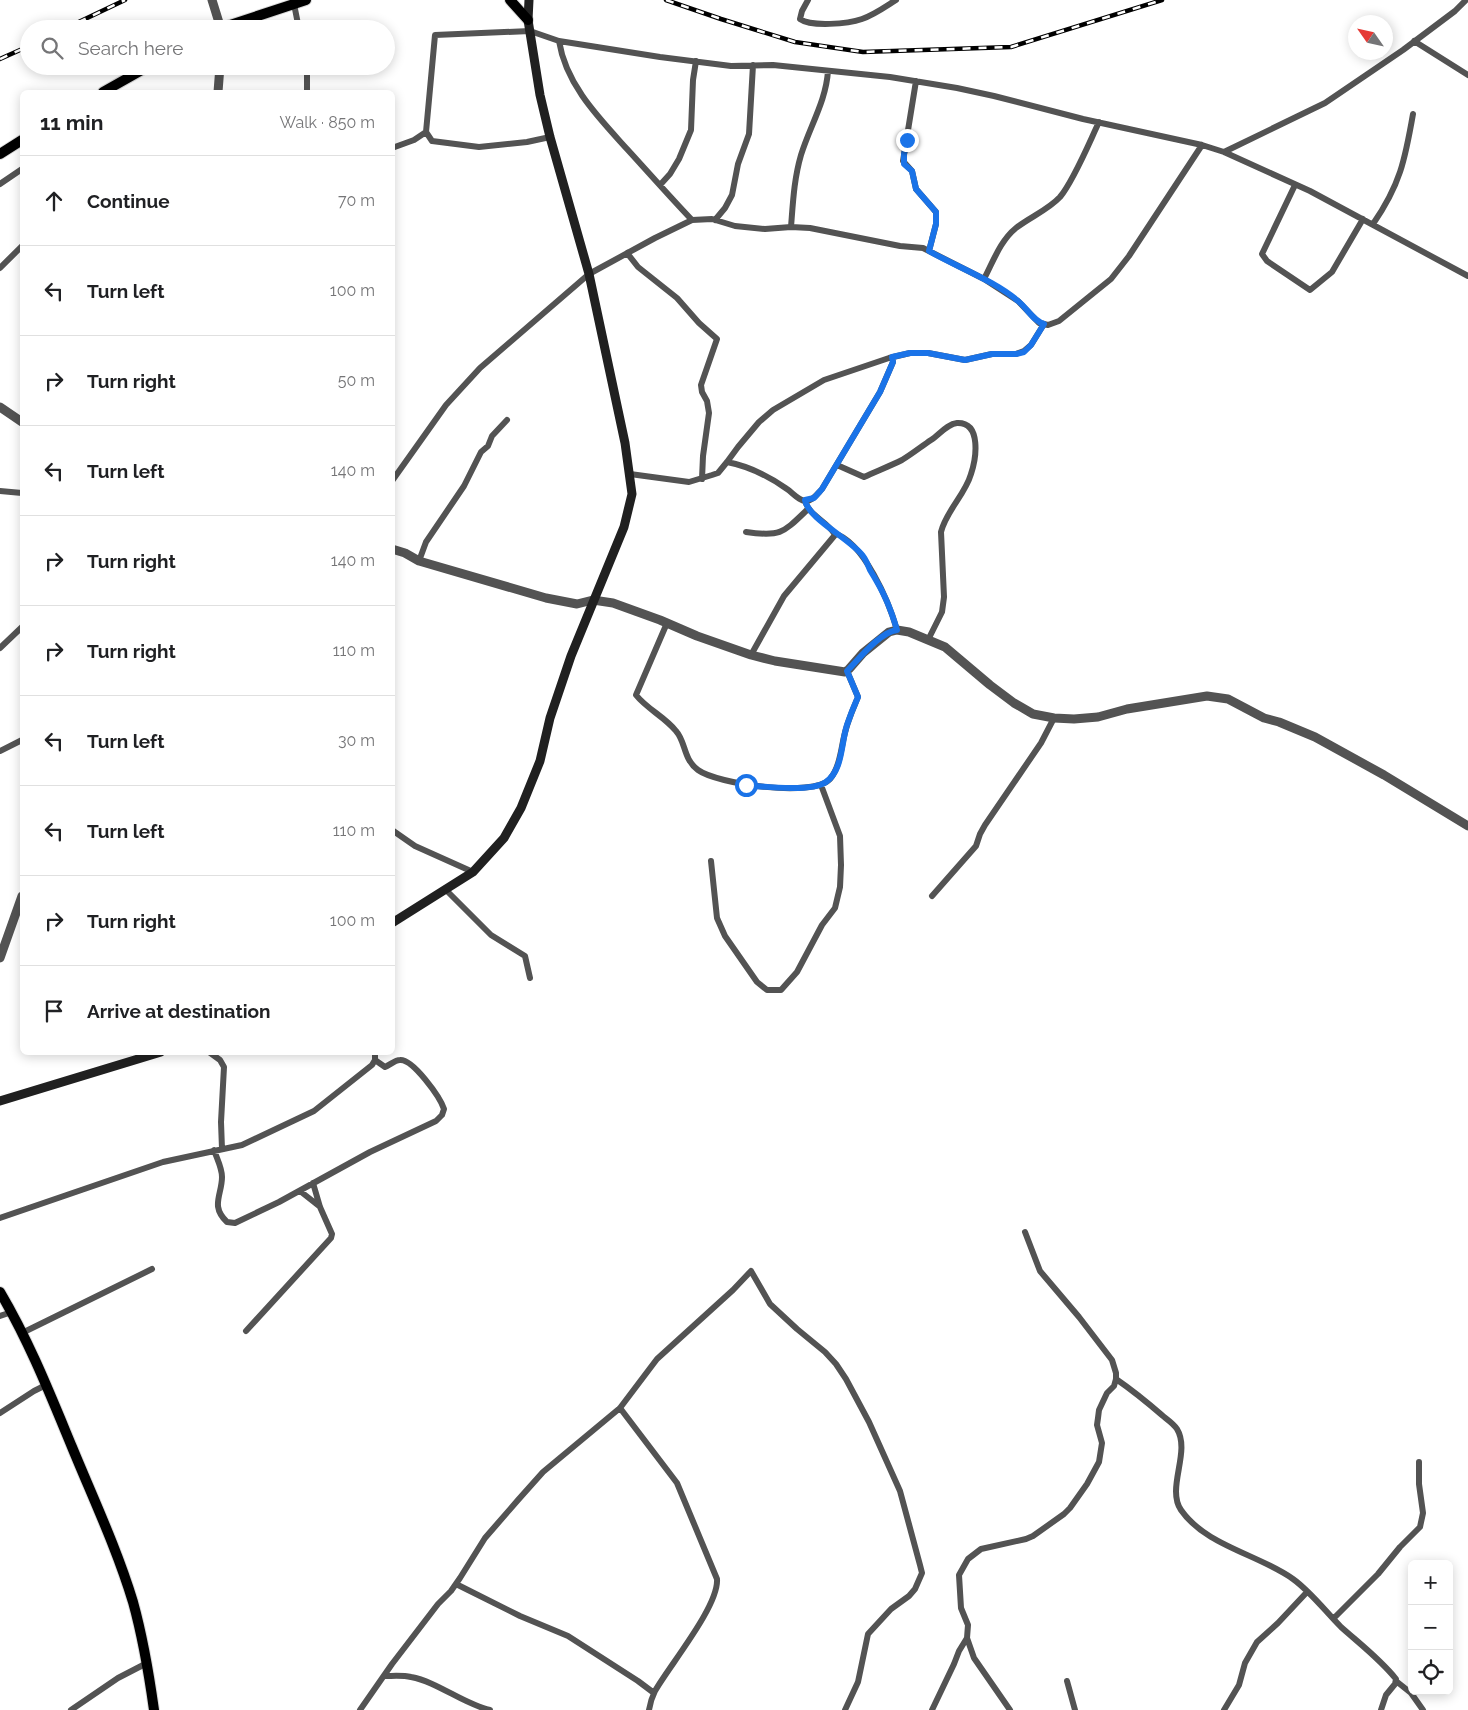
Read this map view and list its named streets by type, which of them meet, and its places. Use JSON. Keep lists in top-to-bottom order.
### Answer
{
  "north": "top left",
  "page": {
    "search": "Search here",
    "heading": ["11 min", "Walk · 850 m"],
    "list": [
      ["Continue", "70 m"],
      ["Turn left", "100 m"],
      ["Turn right", "50 m"],
      ["Turn left", "140 m"],
      ["Turn right", "140 m"],
      ["Turn right", "110 m"],
      ["Turn left", "30 m"],
      ["Turn left", "110 m"],
      ["Turn right", "100 m"],
      "Arrive at destination"
    ],
    "map_buttons": ["+", "−"]
  }
}
